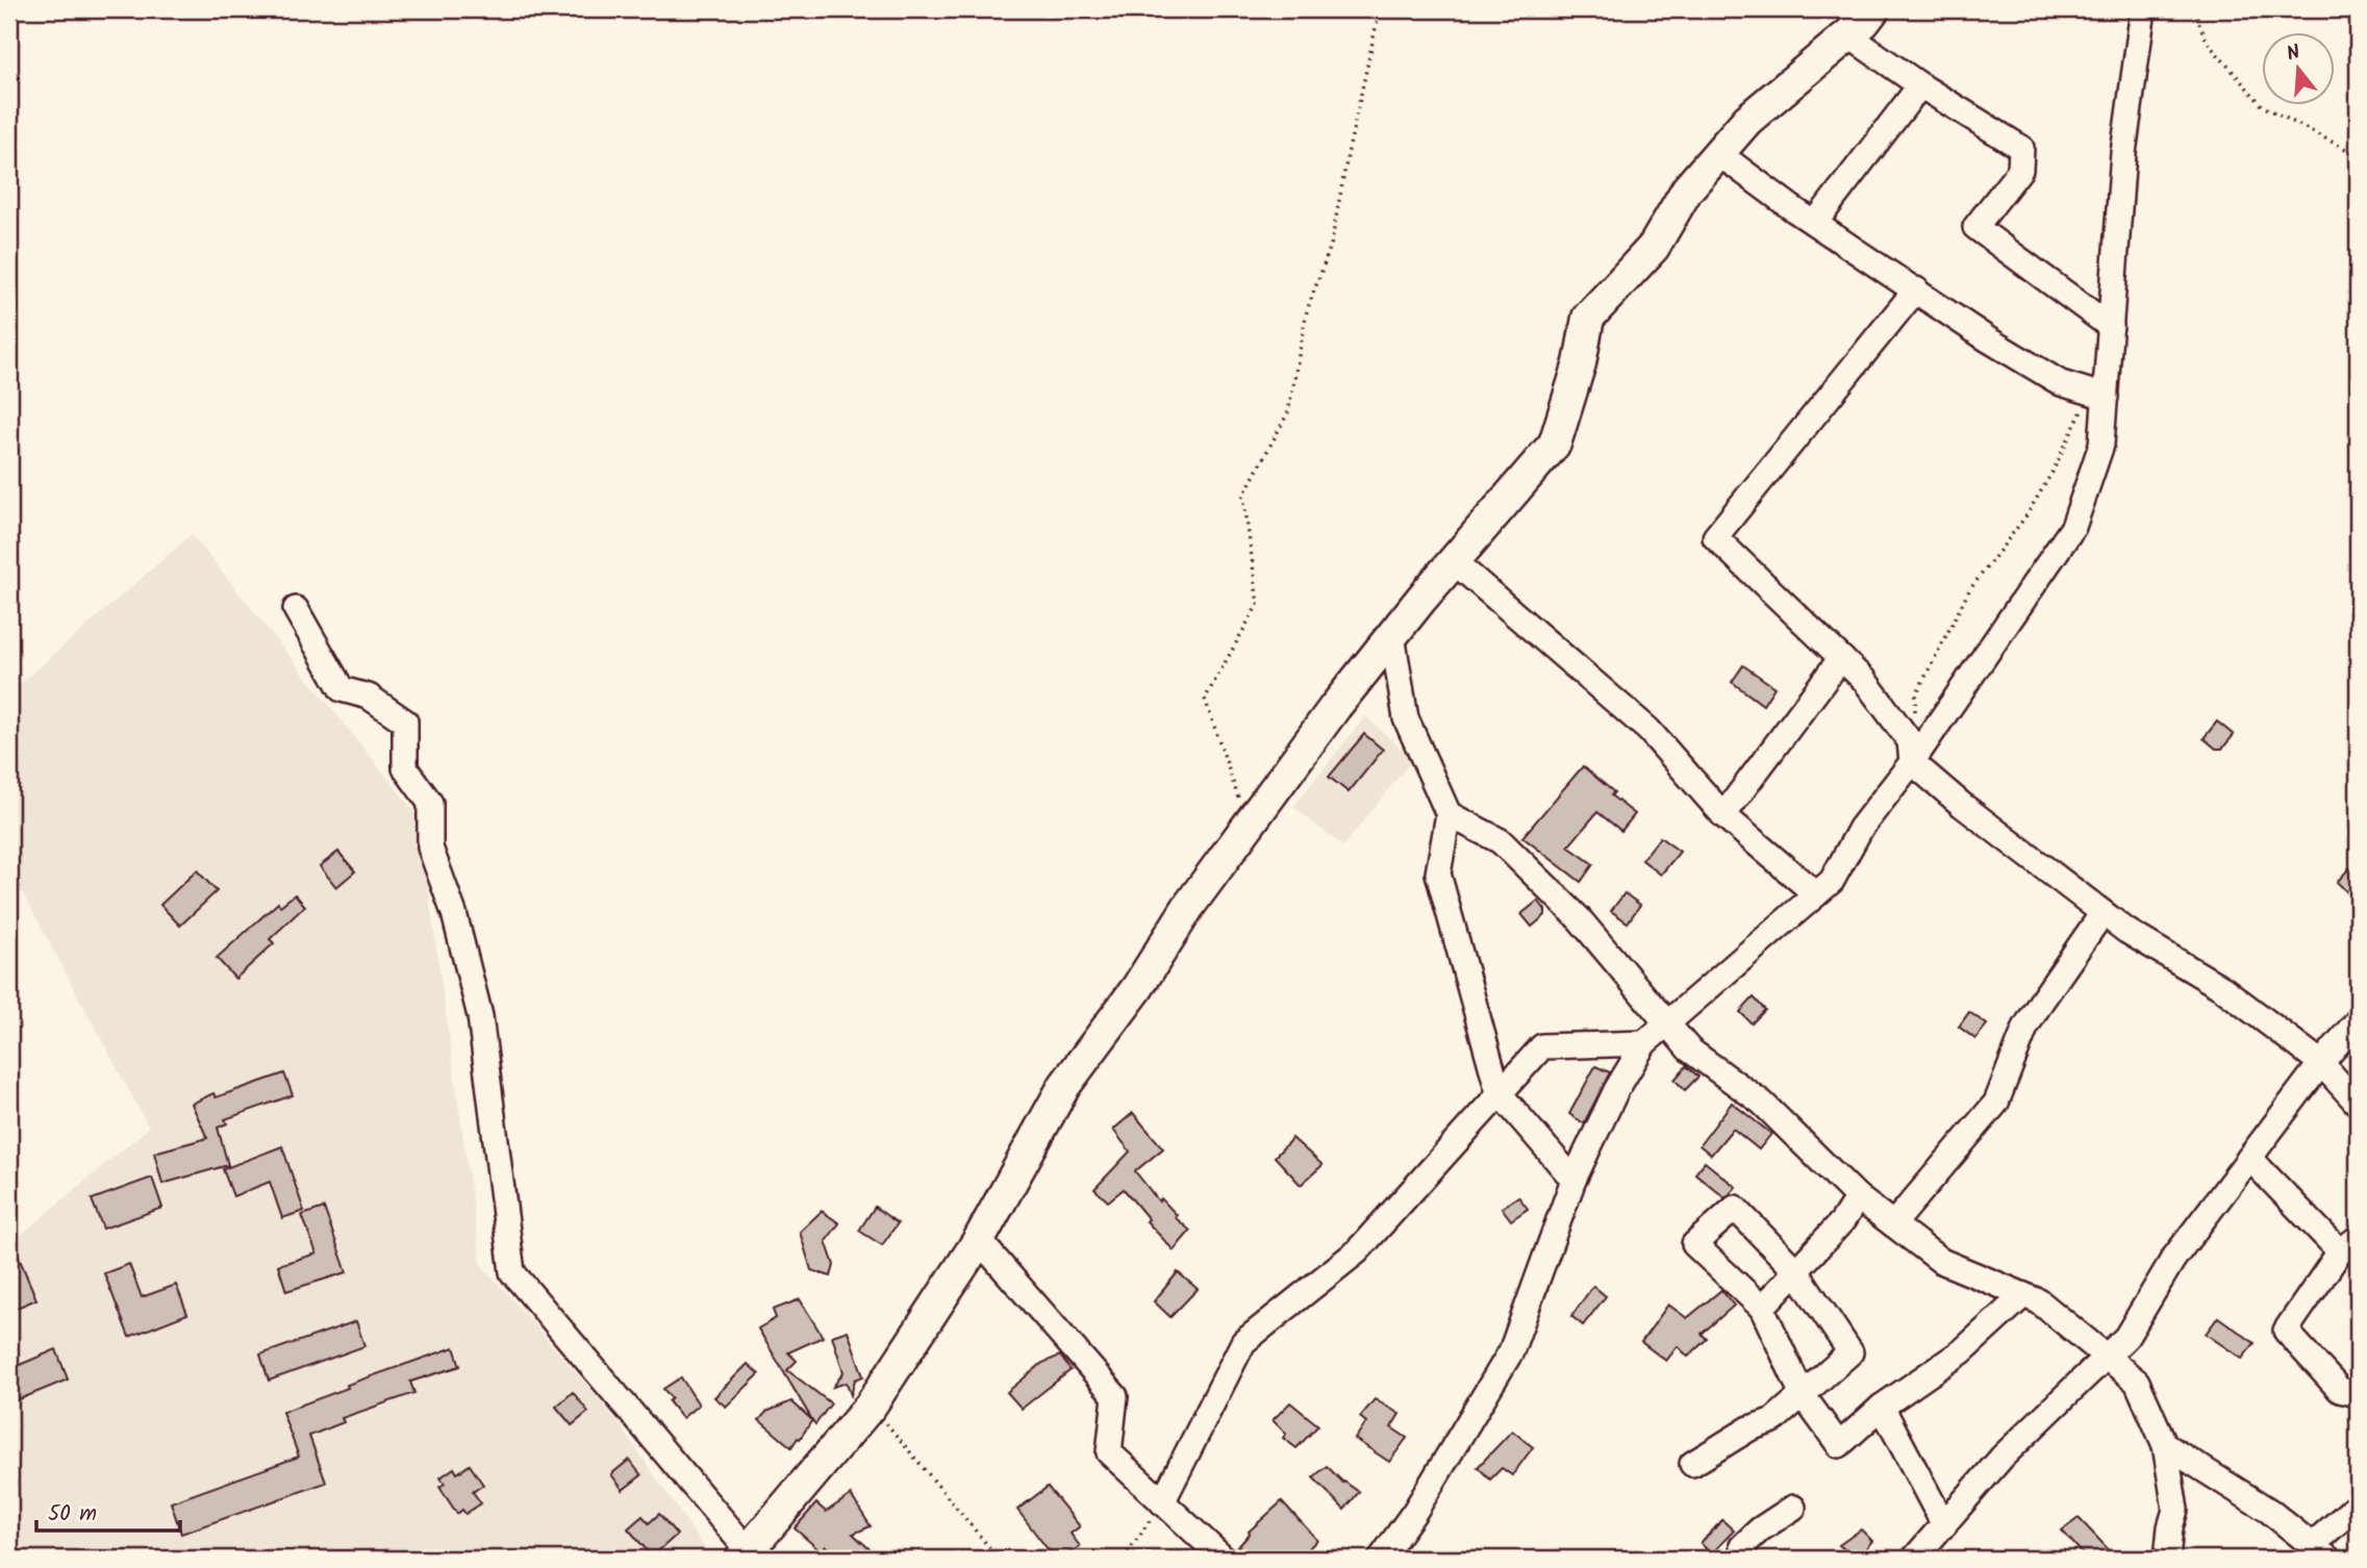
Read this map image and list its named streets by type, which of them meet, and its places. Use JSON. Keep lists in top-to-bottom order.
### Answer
{
  "scale_bar": "50 m",
  "north": "top"
}
